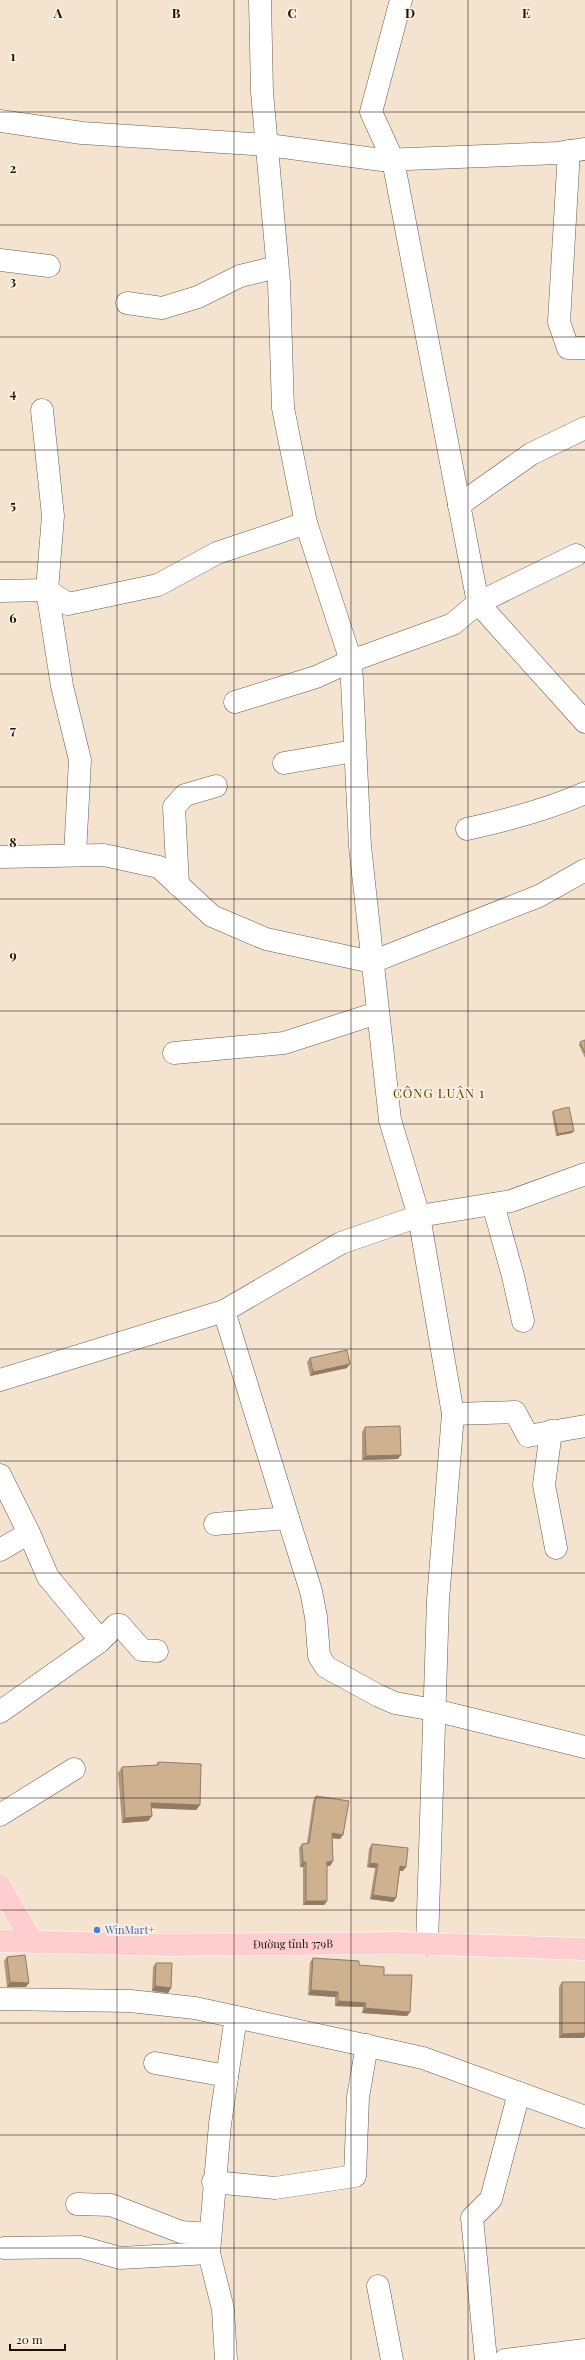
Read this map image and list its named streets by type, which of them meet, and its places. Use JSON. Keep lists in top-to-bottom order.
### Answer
{
  "streets": {
    "main road": ["Đường tỉnh 379B"]
  },
  "districts": ["CÔNG LUẬN 1"],
  "places": ["WinMart+"],
  "scale_bar": "20 m",
  "grid": {
    "columns": [
      "A",
      "B",
      "C",
      "D",
      "E"
    ],
    "rows": [
      "1",
      "2",
      "3",
      "4",
      "5",
      "6",
      "7",
      "8",
      "9"
    ]
  }
}
